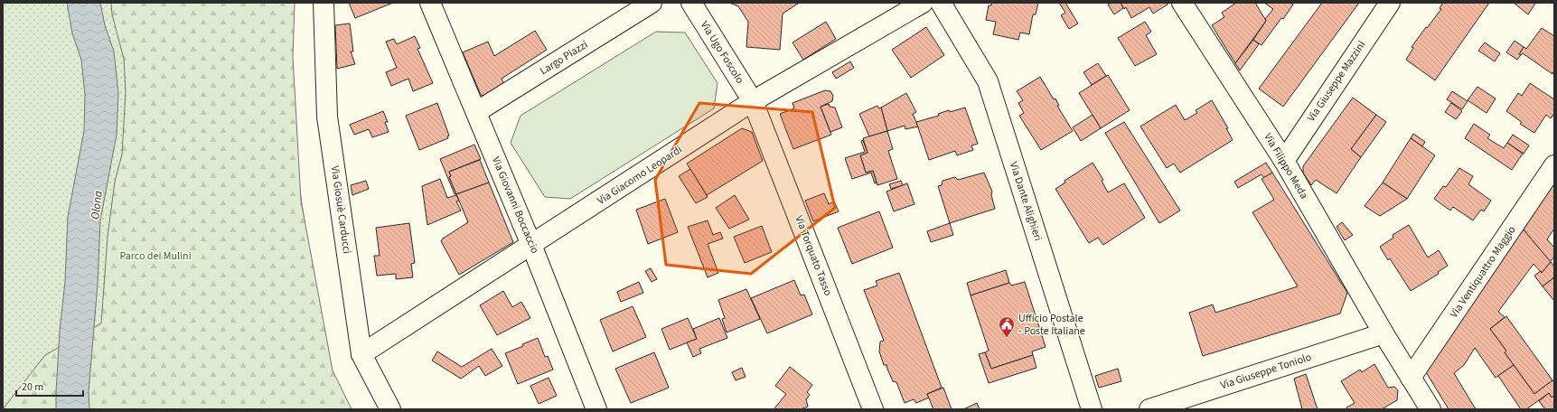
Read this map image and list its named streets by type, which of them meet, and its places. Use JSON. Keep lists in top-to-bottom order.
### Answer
{
  "streets": {
    "street": [
      "Via Ugo Foscolo",
      "Largo Piazzi",
      "Via Giuseppe Mazzini",
      "Via Filippo Meda",
      "Via Giacomo Leopardi",
      "Via Dante Alighieri",
      "Via Giovanni Boccaccio",
      "Via Giosuè Carducci",
      "Via Torquato Tasso",
      "Via Ventiquattro Maggio",
      "Via Giuseppe Toniolo"
    ]
  },
  "crossings": [
    ["Via Ugo Foscolo", "Via Giacomo Leopardi"],
    ["Via Ugo Foscolo", "Via Torquato Tasso"],
    ["Largo Piazzi", "Via Giovanni Boccaccio"],
    ["Via Giuseppe Mazzini", "Via Filippo Meda"],
    ["Via Filippo Meda", "Via Ventiquattro Maggio"],
    ["Via Filippo Meda", "Via Giuseppe Toniolo"],
    ["Via Giacomo Leopardi", "Via Giovanni Boccaccio"],
    ["Via Giacomo Leopardi", "Via Giosuè Carducci"],
    ["Via Giacomo Leopardi", "Via Torquato Tasso"]
  ],
  "water": ["Olona"],
  "parks": ["Parco dei Mulini"],
  "places": {
    "public building": ["Ufficio Postale - Poste Italiane"]
  },
  "scale_bar": "20 m"
}
